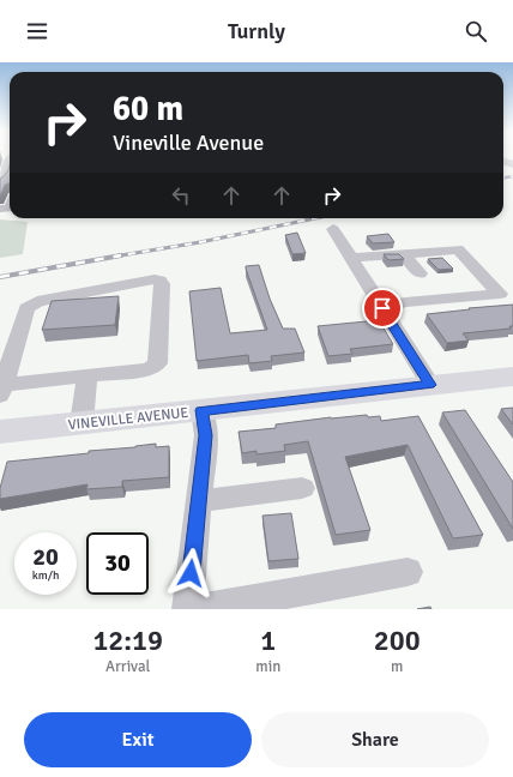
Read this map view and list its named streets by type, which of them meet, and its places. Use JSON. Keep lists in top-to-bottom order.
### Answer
{
  "streets": {
    "main road": ["VINEVILLE AVENUE"]
  },
  "page": {
    "header": "Turnly",
    "turn": ["60 m", "Vineville Avenue"],
    "speed": "20 km/h",
    "limit": "30",
    "eta": [
      "12:19",
      "Arrival",
      "1",
      "min",
      "200",
      "m"
    ],
    "buttons": ["Exit", "Share"]
  }
}
